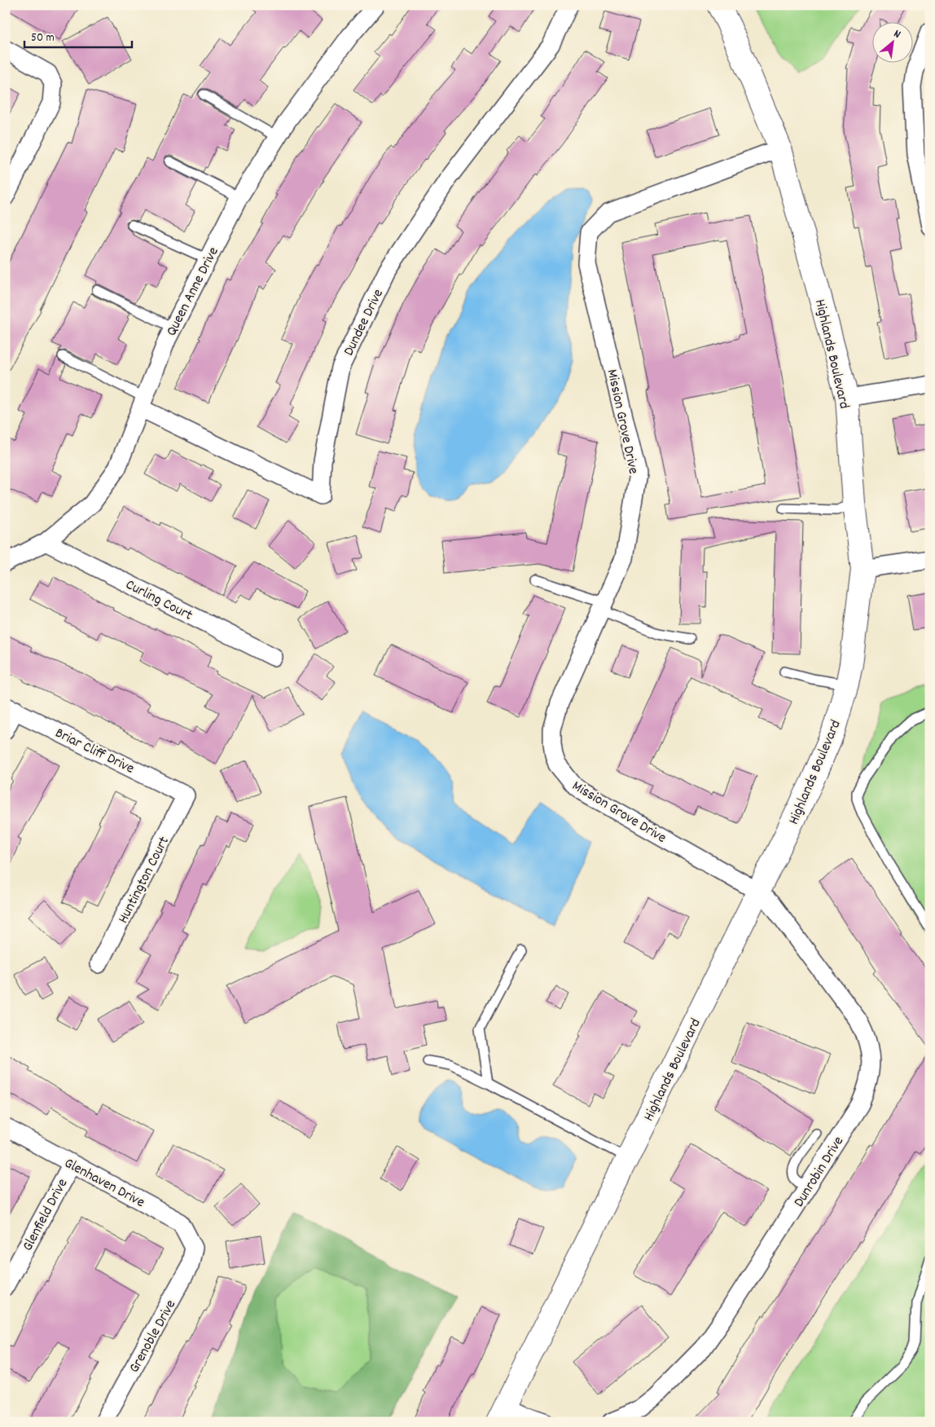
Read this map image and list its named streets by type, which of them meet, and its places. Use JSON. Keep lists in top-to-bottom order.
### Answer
{
  "streets": {
    "street": [
      "Queen Anne Drive",
      "Dundee Drive",
      "Highlands Boulevard",
      "Mission Grove Drive",
      "Curling Court",
      "Briar Cliff Drive",
      "Huntington Court",
      "Dunrobin Drive",
      "Glenhaven Drive",
      "Glenfield Drive",
      "Grenoble Drive"
    ]
  },
  "crossings": [
    ["Queen Anne Drive", "Dundee Drive"],
    ["Queen Anne Drive", "Curling Court"],
    ["Highlands Boulevard", "Mission Grove Drive"],
    ["Highlands Boulevard", "Dunrobin Drive"],
    ["Mission Grove Drive", "Dunrobin Drive"],
    ["Briar Cliff Drive", "Huntington Court"],
    ["Glenhaven Drive", "Glenfield Drive"],
    ["Glenhaven Drive", "Grenoble Drive"]
  ],
  "scale_bar": "50 m",
  "north": "top right"
}
